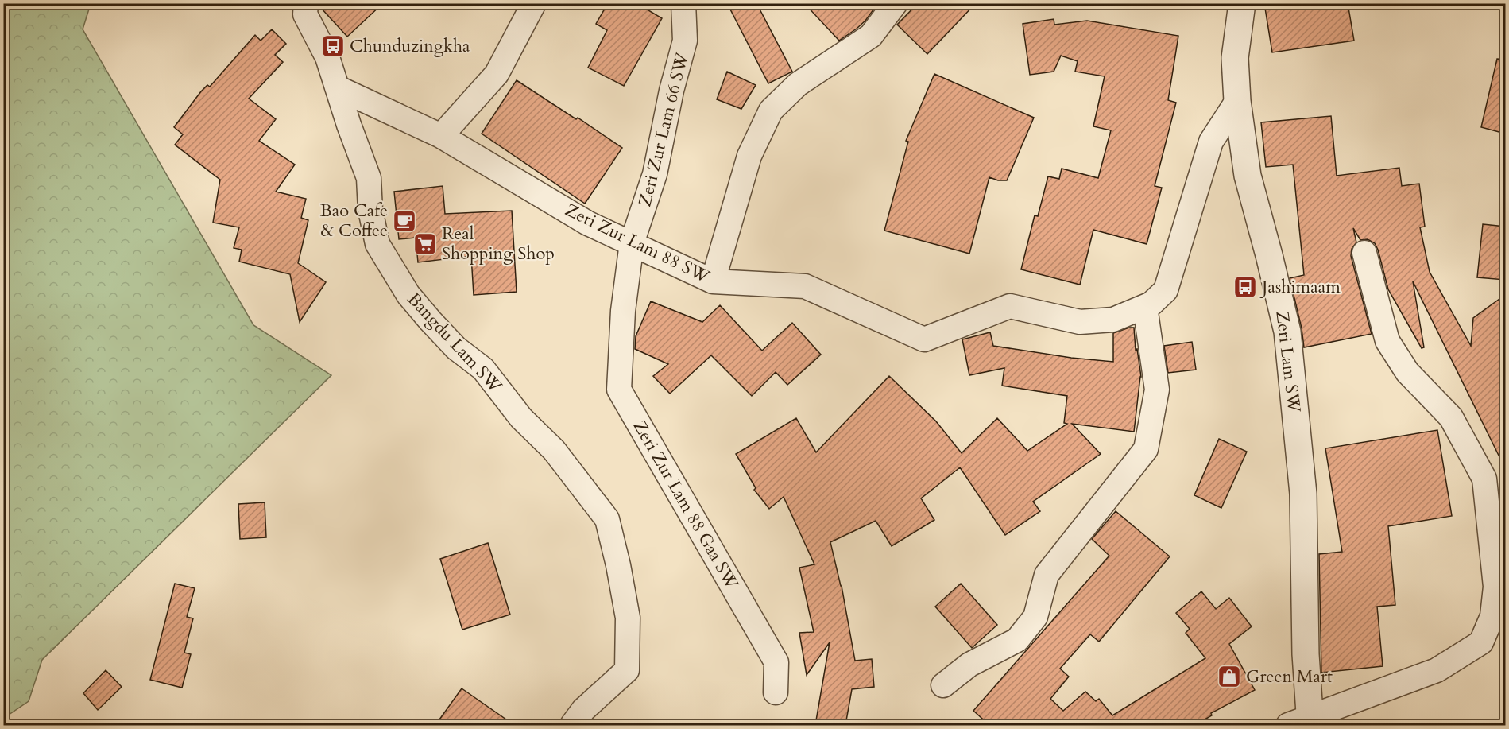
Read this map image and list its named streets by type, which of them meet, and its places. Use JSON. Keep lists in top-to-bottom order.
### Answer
{
  "streets": {
    "street": [
      "Zeri Zur Lam 66 SW",
      "Zeri Zur Lam 88 SW",
      "Bangdu Lam SW",
      "Zeri Lam SW",
      "Zeri Zur Lam 88 Gaa SW"
    ]
  },
  "crossings": [
    ["Zeri Zur Lam 66 SW", "Zeri Zur Lam 88 SW"],
    ["Zeri Zur Lam 66 SW", "Zeri Zur Lam 88 Gaa SW"],
    ["Zeri Zur Lam 88 SW", "Bangdu Lam SW"],
    ["Zeri Zur Lam 88 SW", "Zeri Lam SW"]
  ],
  "places": {
    "bus stop": ["Chunduzingkha", "Jashimaam"],
    "cafe": ["Bao Cafe & Coffee"],
    "supermarket": ["Real Shopping Shop"],
    "shop": ["Green Mart"]
  }
}
